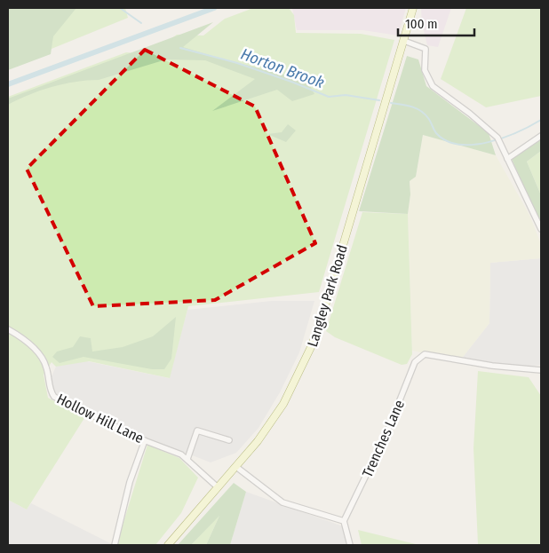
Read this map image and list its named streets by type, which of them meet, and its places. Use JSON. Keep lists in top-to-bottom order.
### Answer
{
  "streets": {
    "main road": ["Langley Park Road"],
    "street": ["Hollow Hill Lane", "Trenches Lane"]
  },
  "crossings": [
    ["Langley Park Road", "Hollow Hill Lane"]
  ],
  "water": ["Horton Brook"],
  "scale_bar": "100 m"
}
